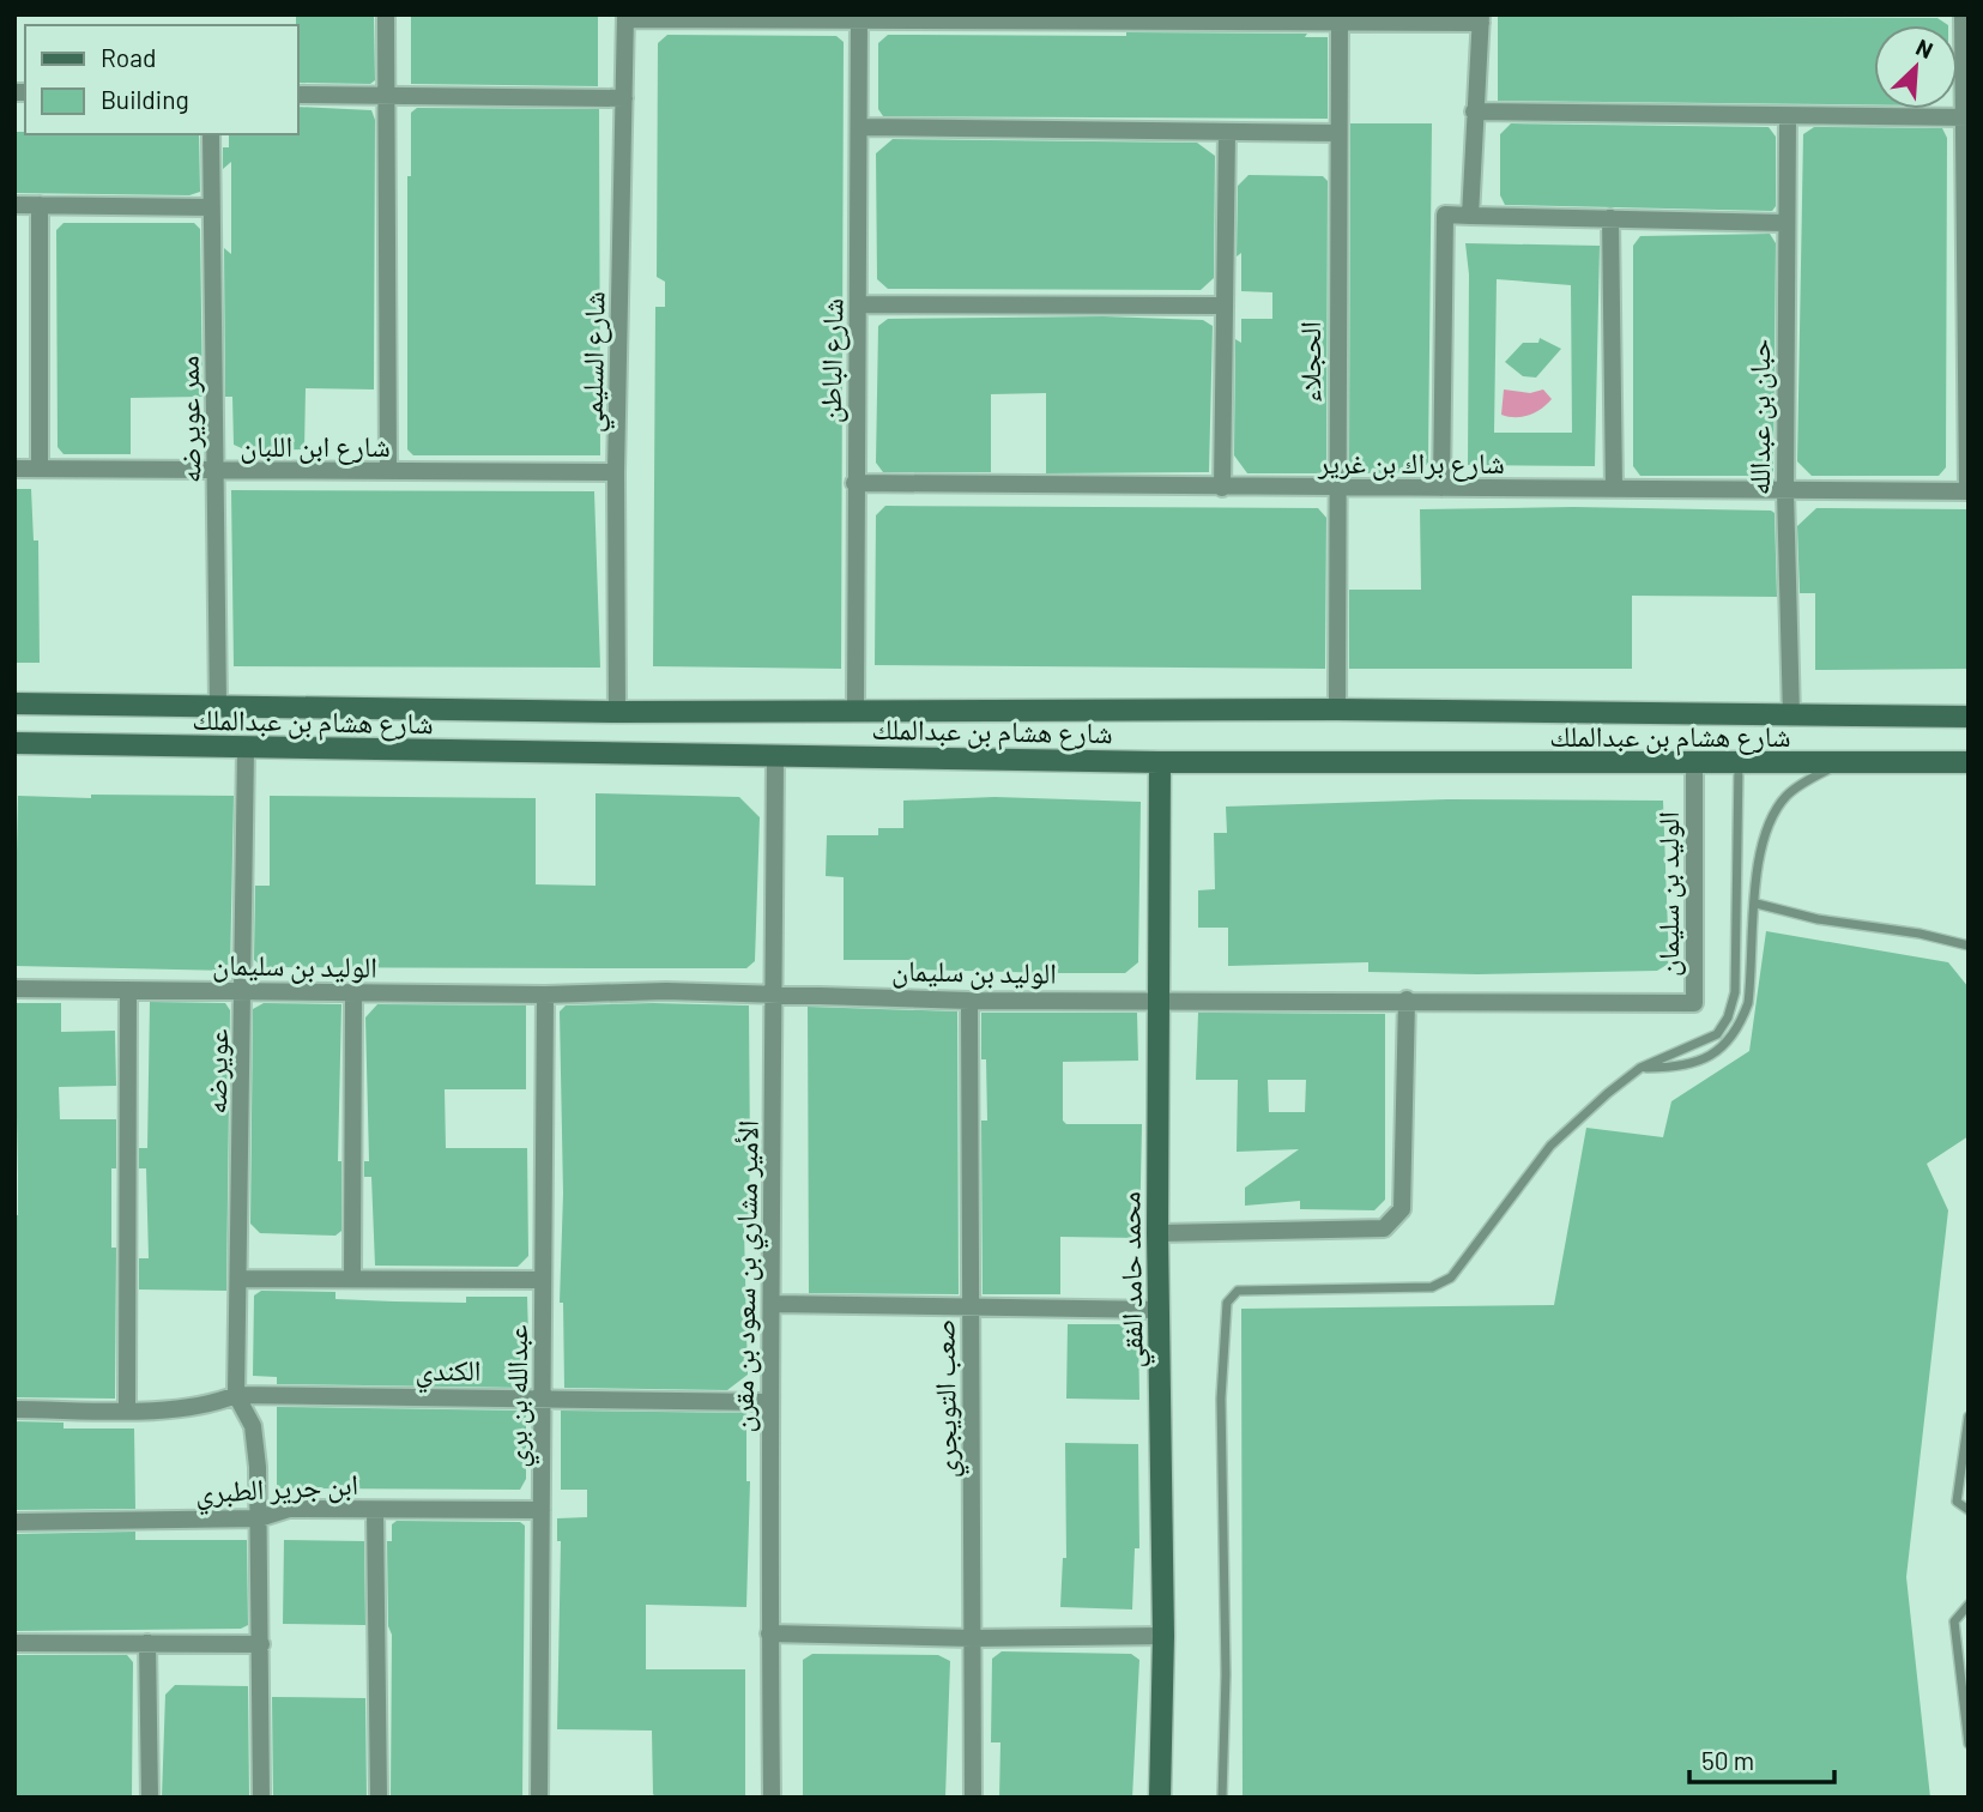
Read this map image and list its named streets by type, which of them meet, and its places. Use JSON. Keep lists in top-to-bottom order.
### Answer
{
  "streets": {
    "street": [
      "شارع الباطن",
      "شارع السليمي",
      "الحجلاء",
      "حبان بن عبدالله",
      "ممر عويرضه",
      "شارع ابن اللبان",
      "شارع براك بن غرير",
      "شارع هشام بن عبدالملك",
      "الوليد بن سليمان",
      "عويرضه",
      "الأمير مشاري بن سعود بن مقرن",
      "محمد حامد الفقي",
      "الكندي",
      "عبدالله بن بري",
      "صعب التويجري",
      "ابن جرير الطبري"
    ]
  },
  "crossings": [
    ["شارع الباطن", "شارع براك بن غرير"],
    ["شارع الباطن", "شارع هشام بن عبدالملك"],
    ["شارع السليمي", "شارع ابن اللبان"],
    ["شارع السليمي", "شارع هشام بن عبدالملك"],
    ["الحجلاء", "شارع براك بن غرير"],
    ["الحجلاء", "شارع هشام بن عبدالملك"],
    ["حبان بن عبدالله", "شارع براك بن غرير"],
    ["حبان بن عبدالله", "شارع هشام بن عبدالملك"],
    ["ممر عويرضه", "شارع ابن اللبان"],
    ["ممر عويرضه", "شارع هشام بن عبدالملك"],
    ["شارع هشام بن عبدالملك", "الوليد بن سليمان"],
    ["شارع هشام بن عبدالملك", "عويرضه"],
    ["شارع هشام بن عبدالملك", "الأمير مشاري بن سعود بن مقرن"],
    ["شارع هشام بن عبدالملك", "محمد حامد الفقي"],
    ["الوليد بن سليمان", "عويرضه"],
    ["الوليد بن سليمان", "الأمير مشاري بن سعود بن مقرن"],
    ["الوليد بن سليمان", "محمد حامد الفقي"],
    ["الوليد بن سليمان", "عبدالله بن بري"],
    ["الوليد بن سليمان", "صعب التويجري"],
    ["عويرضه", "الكندي"],
    ["الأمير مشاري بن سعود بن مقرن", "الكندي"],
    ["الكندي", "عبدالله بن بري"],
    ["عبدالله بن بري", "ابن جرير الطبري"]
  ],
  "legend": ["Road", "Building"],
  "scale_bar": "50 m",
  "north": "top right"
}
